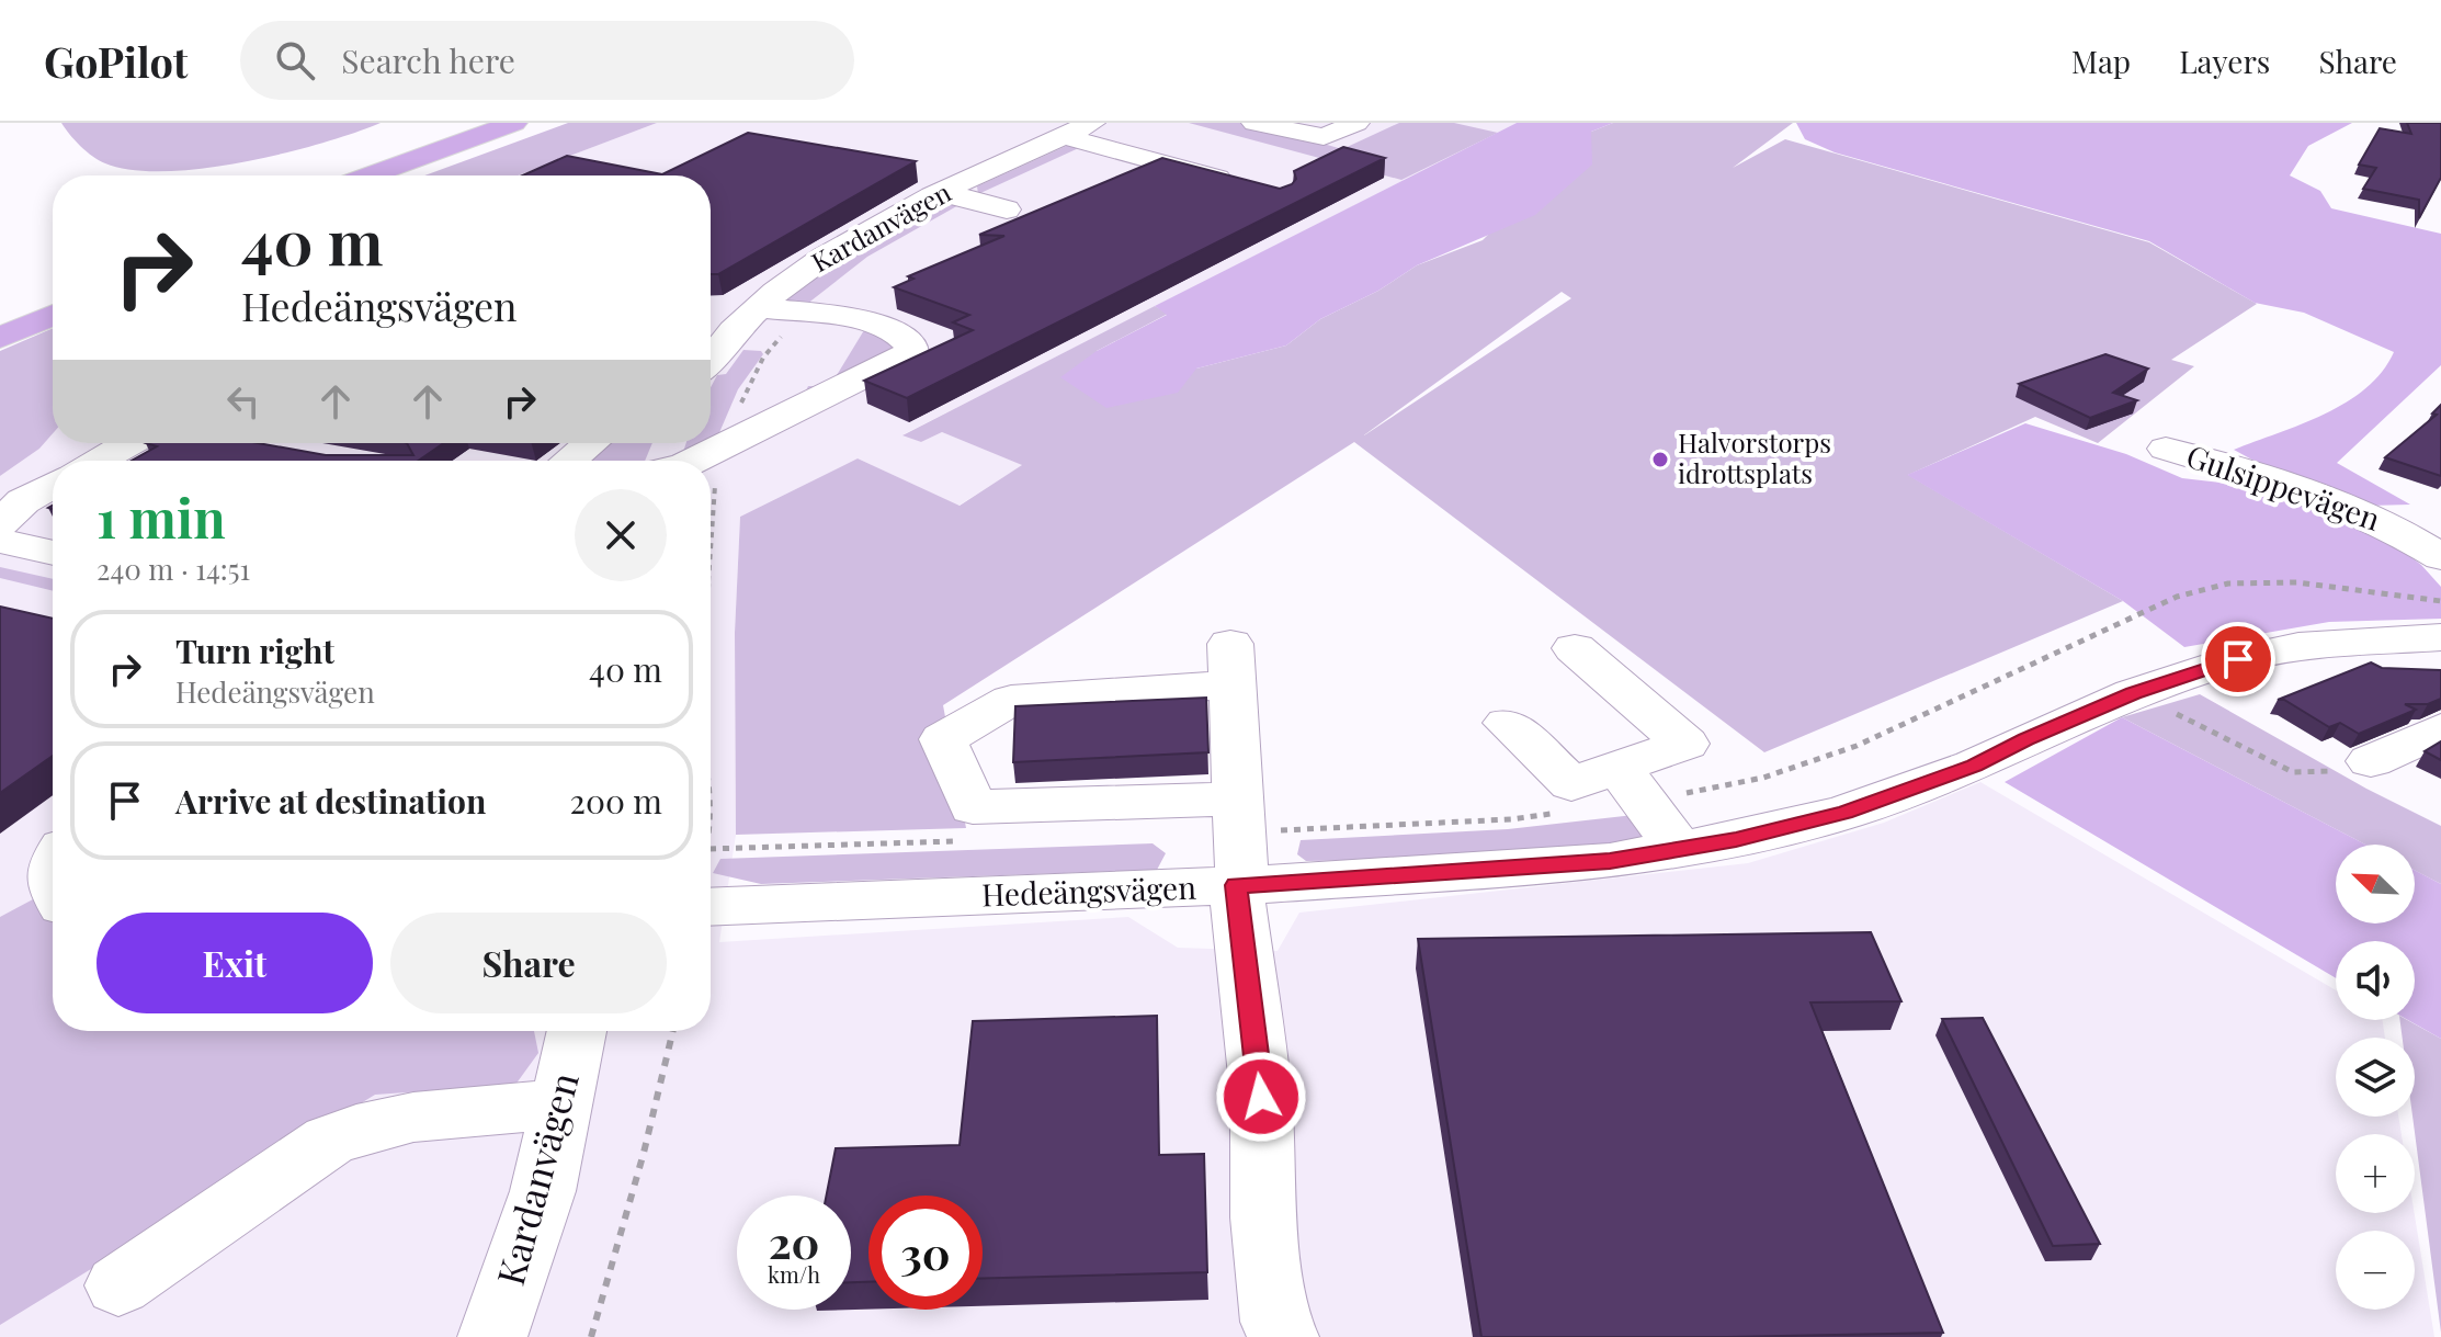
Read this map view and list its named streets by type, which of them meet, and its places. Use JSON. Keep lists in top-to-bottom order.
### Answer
{
  "streets": {
    "street": ["Kardanvägen", "Gulsippevägen", "Hedeängsvägen"]
  },
  "places": ["Halvorstorps idrottsplats"],
  "north": "top left",
  "page": {
    "header": "GoPilot",
    "search": "Search here",
    "nav": ["Map", "Layers", "Share"],
    "turn": ["40 m", "Hedeängsvägen"],
    "heading": ["1 min", "240 m · 14:51"],
    "list": [
      {
        "name": "Turn right",
        "note": "Hedeängsvägen",
        "value": "40 m"
      },
      {
        "name": "Arrive at destination",
        "value": "200 m"
      }
    ],
    "map_buttons": ["+", "−"],
    "buttons": ["Exit", "Share"],
    "speed": "20 km/h",
    "limit": "30"
  }
}
